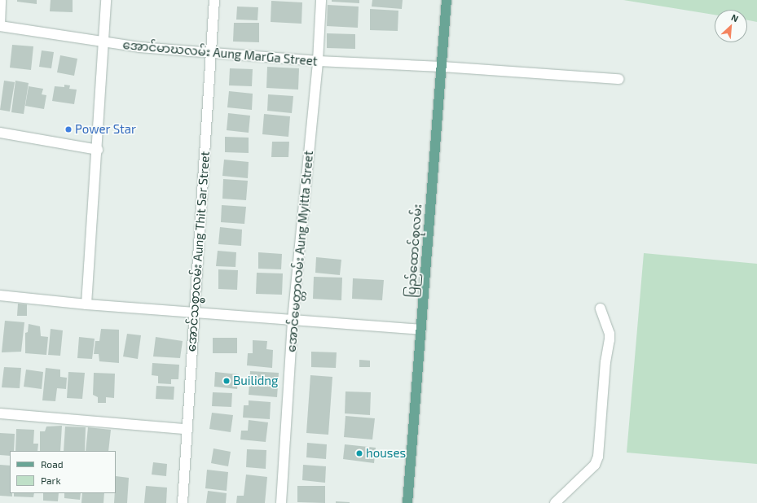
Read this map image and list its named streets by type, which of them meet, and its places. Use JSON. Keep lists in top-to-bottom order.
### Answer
{
  "streets": {
    "main road": ["ပြည်ထောင်စုလမ်း"],
    "street": ["အောင်မာဃလမ်း Aung MarGa Street", "အောင်သစ္စာလမ်း Aung Thit Sar Street", "အောင်မေတ္တာလမ်း Aung Myitta Street"]
  },
  "crossings": [
    ["အောင်မာဃလမ်း Aung MarGa Street", "ပြည်ထောင်စုလမ်း"],
    ["အောင်မာဃလမ်း Aung MarGa Street", "အောင်သစ္စာလမ်း Aung Thit Sar Street"],
    ["အောင်မာဃလမ်း Aung MarGa Street", "အောင်မေတ္တာလမ်း Aung Myitta Street"]
  ],
  "places": ["Power Star", "Builidng", "houses"],
  "legend": ["Road", "Park"],
  "north": "top right"
}
